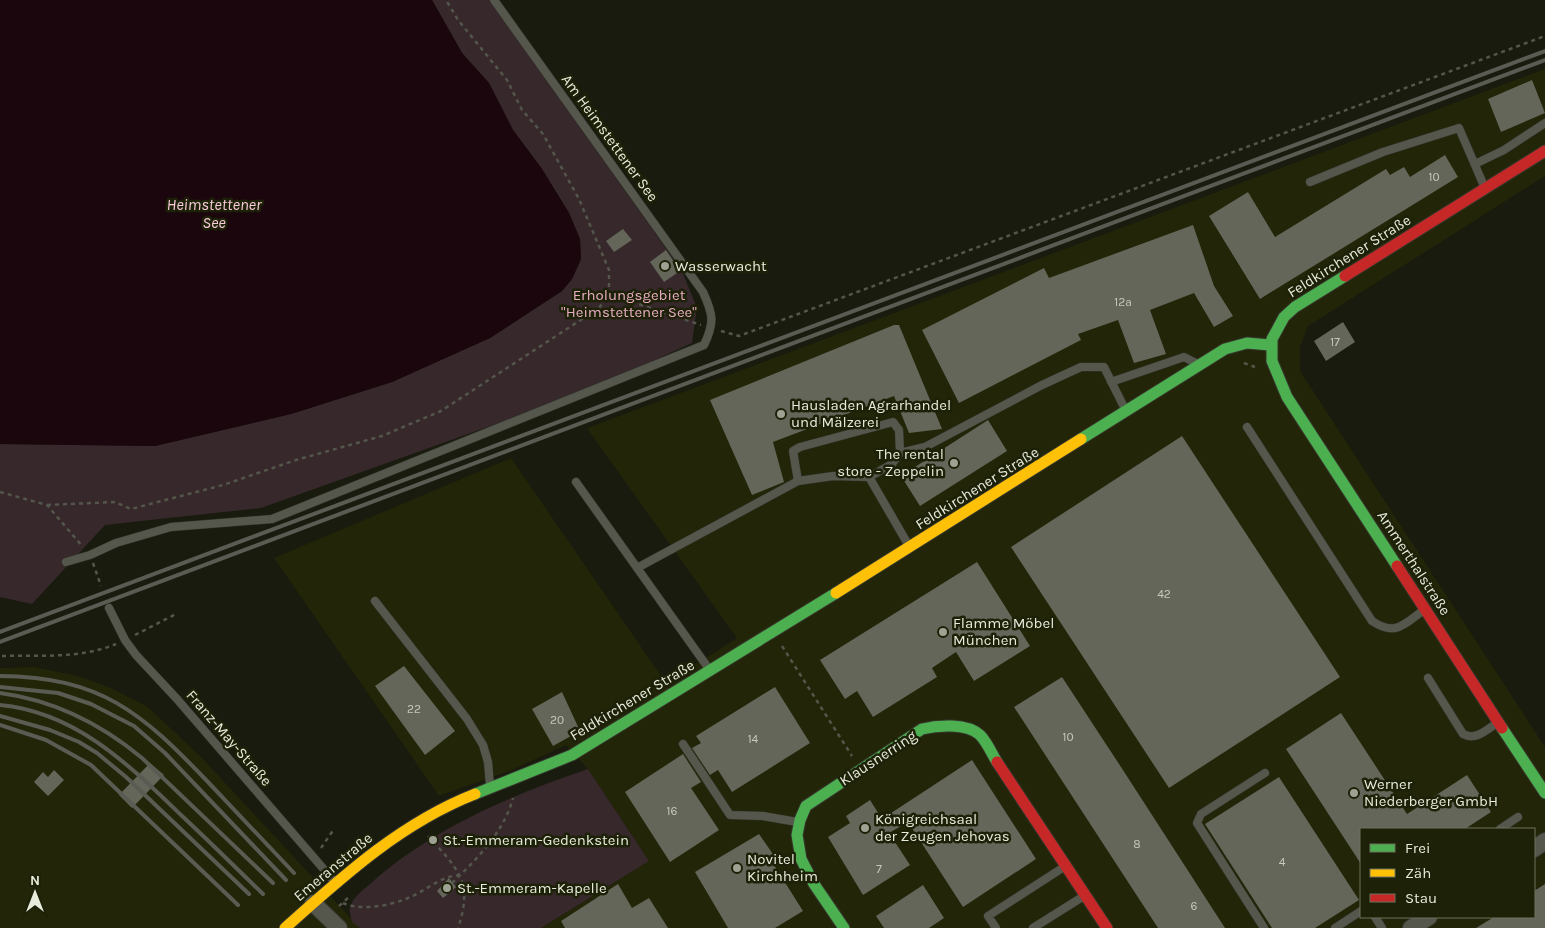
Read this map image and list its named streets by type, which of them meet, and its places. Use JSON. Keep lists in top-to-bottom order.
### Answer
{
  "streets": {
    "street": [
      "Feldkirchener Straße",
      "Ammerthalstraße",
      "Klausnerring",
      "Emeranstraße"
    ],
    "lane": ["Am Heimstettener See", "Franz-May-Straße"]
  },
  "crossings": [
    ["Feldkirchener Straße", "Ammerthalstraße"],
    ["Feldkirchener Straße", "Emeranstraße"],
    ["Franz-May-Straße", "Emeranstraße"]
  ],
  "water": ["Heimstettener See"],
  "parks": ["Erholungsgebiet \"Heimstettener See\""],
  "places": [
    "Wasserwacht",
    "Hausladen Agrarhandel und Mälzerei",
    "The rental store - Zeppelin",
    "Flamme Möbel München",
    "Werner Niederberger GmbH",
    "Königreichsaal der Zeugen Jehovas",
    "St.-Emmeram-Gedenkstein",
    "Novitel Kirchheim",
    "St.-Emmeram-Kapelle"
  ],
  "house_numbers": [
    "10",
    "12a",
    "17",
    "42",
    "22",
    "20",
    "10",
    "14",
    "16",
    "8",
    "4",
    "7",
    "6"
  ],
  "legend": ["Frei", "Zäh", "Stau"],
  "north": "top"
}
